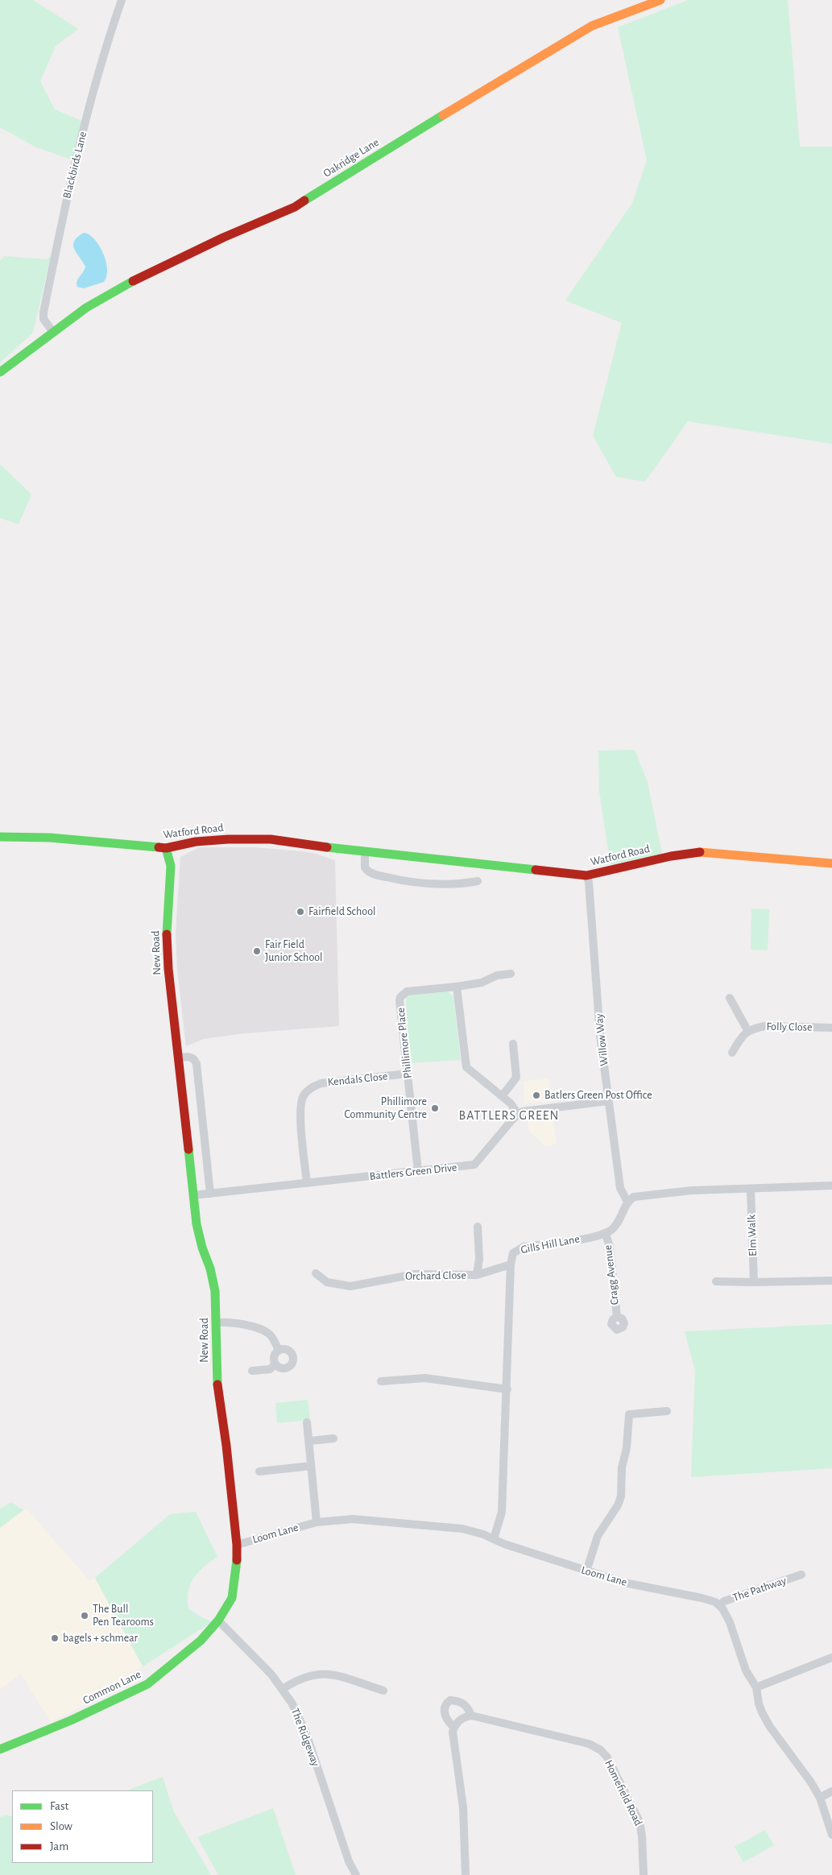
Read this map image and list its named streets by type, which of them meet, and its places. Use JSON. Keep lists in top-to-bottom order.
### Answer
{
  "streets": {
    "street": [
      "Oakridge Lane",
      "Blackbirds Lane",
      "Watford Road",
      "New Road",
      "Folly Close",
      "Willow Way",
      "Phillimore Place",
      "Kendals Close",
      "Battlers Green Drive",
      "Elm Walk",
      "Gills Hill Lane",
      "Cragg Avenue",
      "Orchard Close",
      "Loom Lane",
      "The Pathway",
      "Common Lane",
      "The Ridgeway",
      "Homefield Road"
    ]
  },
  "crossings": [
    ["Oakridge Lane", "Blackbirds Lane"],
    ["Watford Road", "New Road"],
    ["Watford Road", "Willow Way"],
    ["New Road", "Battlers Green Drive"],
    ["New Road", "Loom Lane"],
    ["New Road", "Common Lane"],
    ["New Road", "The Ridgeway"],
    ["Phillimore Place", "Kendals Close"],
    ["Phillimore Place", "Battlers Green Drive"],
    ["Kendals Close", "Battlers Green Drive"],
    ["Gills Hill Lane", "Cragg Avenue"],
    ["Gills Hill Lane", "Orchard Close"],
    ["Gills Hill Lane", "Loom Lane"],
    ["Loom Lane", "The Pathway"],
    ["Common Lane", "The Ridgeway"]
  ],
  "districts": ["BATTLERS GREEN"],
  "places": [
    "Fairfield School",
    "Fair Field Junior School",
    "Batlers Green Post Office",
    "Phillimore Community Centre",
    "The Bull Pen Tearooms",
    "bagels + schmear"
  ],
  "legend": ["Fast", "Slow", "Jam"]
}
